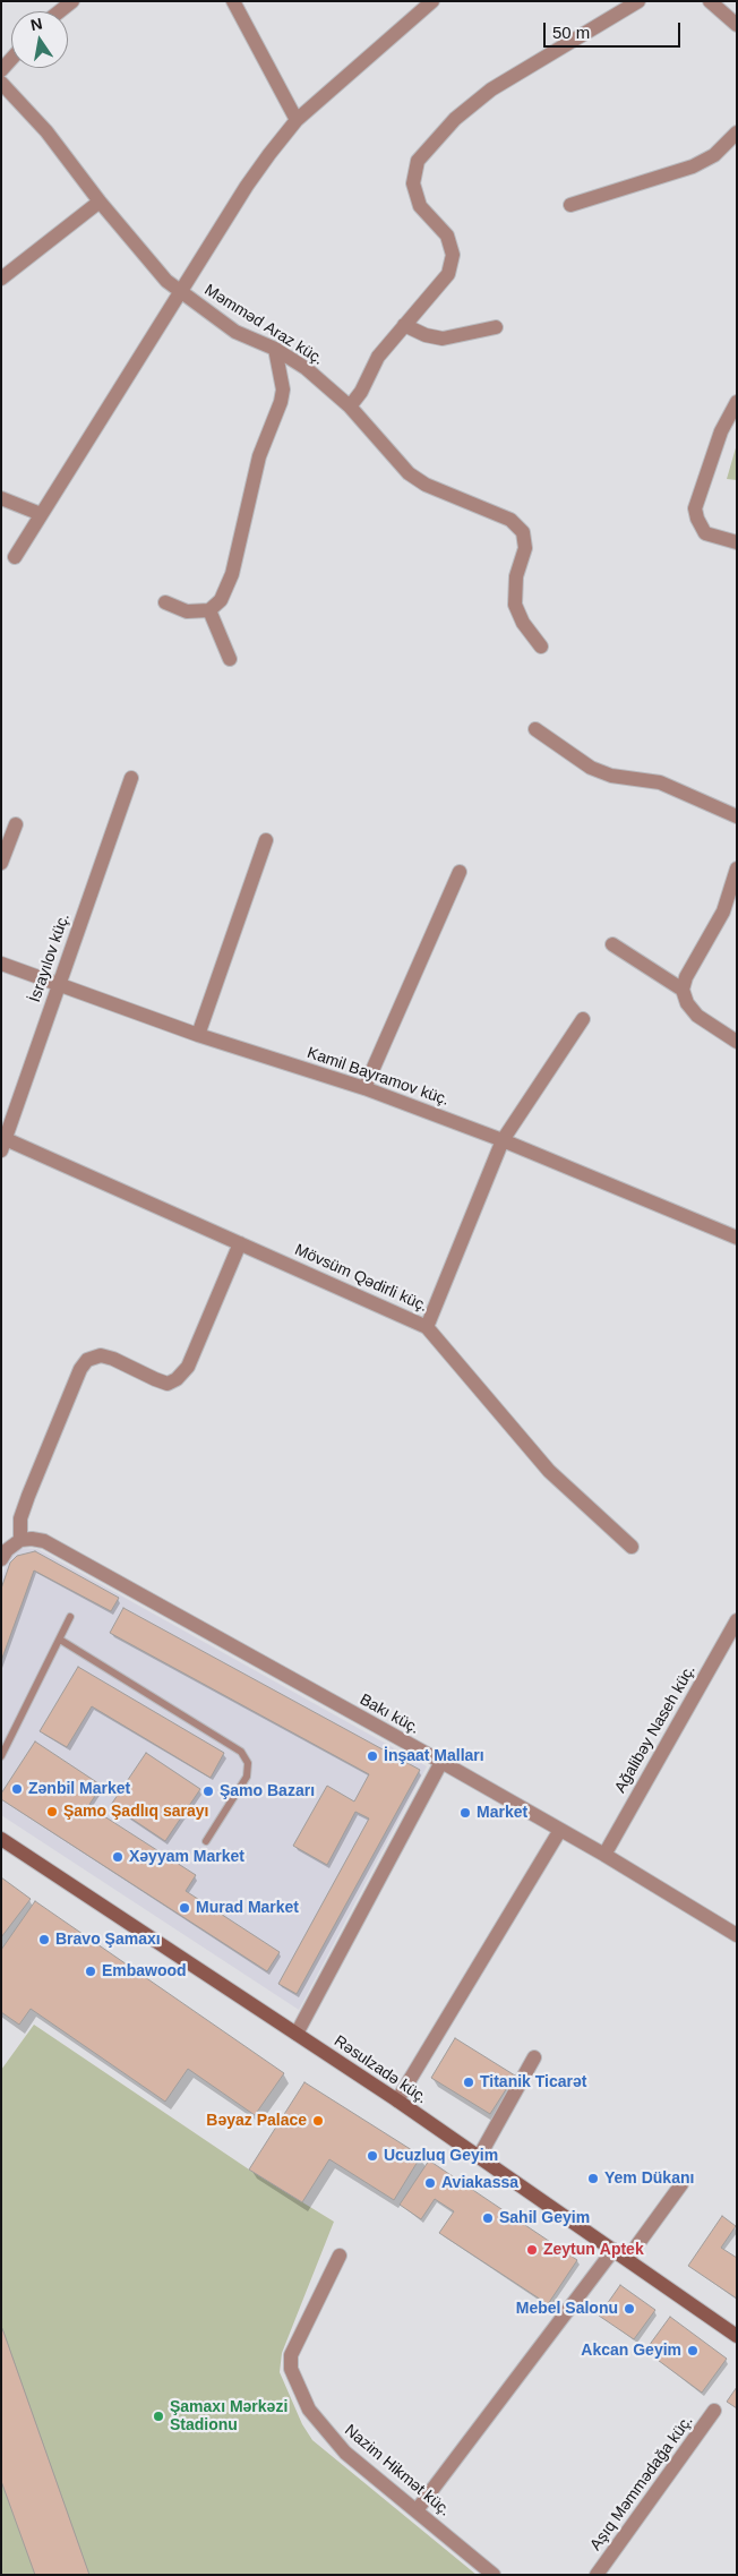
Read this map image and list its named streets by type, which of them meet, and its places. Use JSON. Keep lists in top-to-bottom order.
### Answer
{
  "streets": {
    "street": [
      "Məmməd Araz küç.",
      "İsrayılov küç.",
      "Kamil Bayramov küç.",
      "Mövsüm Qədirli küç.",
      "Bakı küç.",
      "Ağalibəy Naseh küç.",
      "Rəsulzadə küç.",
      "Nazim Hikmət küç.",
      "Aşıq Məmmədağa küç."
    ]
  },
  "crossings": [
    ["İsrayılov küç.", "Kamil Bayramov küç."],
    ["İsrayılov küç.", "Mövsüm Qədirli küç."],
    ["Bakı küç.", "Ağalibəy Naseh küç."]
  ],
  "places": [
    "İnşaat Malları",
    "Zənbil Market",
    "Şamo Bazarı",
    "Şamo Şadlıq sarayı",
    "Market",
    "Xəyyam Market",
    "Murad Market",
    "Bravo Şamaxı",
    "Embawood",
    "Titanik Ticarət",
    "Bəyaz Palace",
    "Ucuzluq Geyim",
    "Yem Dükanı",
    "Aviakassa",
    "Sahil Geyim",
    "Zeytun Aptek",
    "Mebel Salonu",
    "Akcan Geyim",
    "Şamaxı Mərkəzi Stadionu"
  ],
  "scale_bar": "50 m",
  "north": "top"
}
